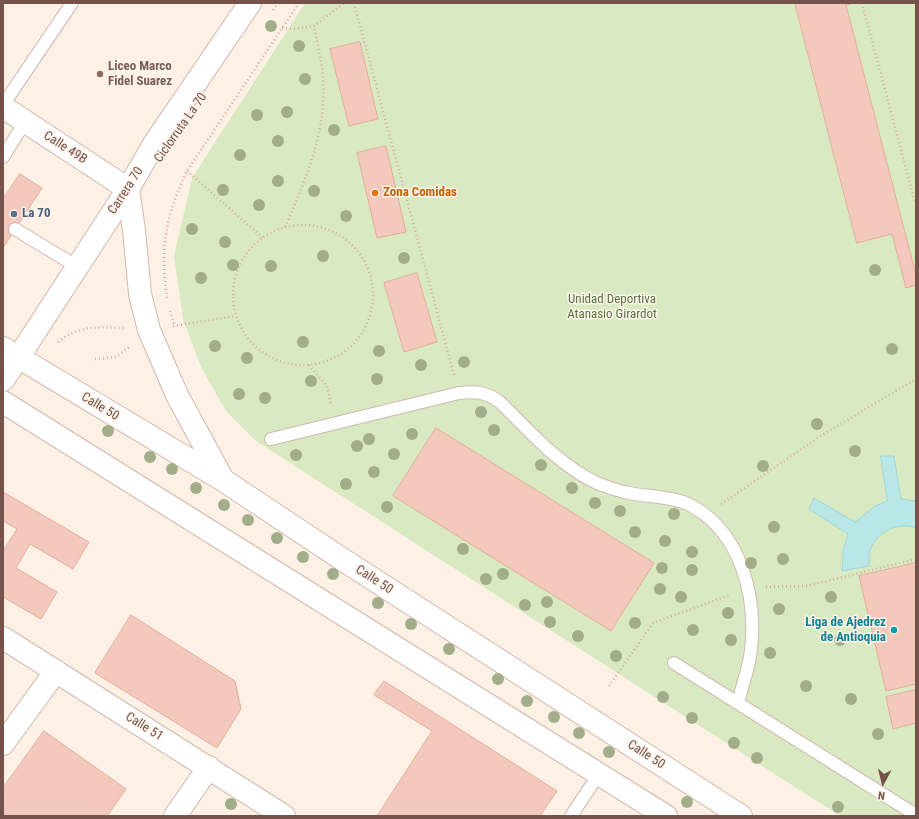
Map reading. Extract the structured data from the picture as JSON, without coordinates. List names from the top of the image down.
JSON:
{
  "streets": {
    "main road": [
      "Calle 49B",
      "Carrera 70",
      "Calle 50",
      "Calle 51"
    ]
  },
  "crossings": [
    ["Calle 49B", "Carrera 70"],
    ["Carrera 70", "Calle 50"]
  ],
  "parks": ["Unidad Deportiva Atanasio Girardot"],
  "places": [
    "Liceo Marco Fidel Suarez",
    "Zona Comidas",
    "La 70",
    "Liga de Ajedrez de Antioquia"
  ],
  "north": "bottom"
}
